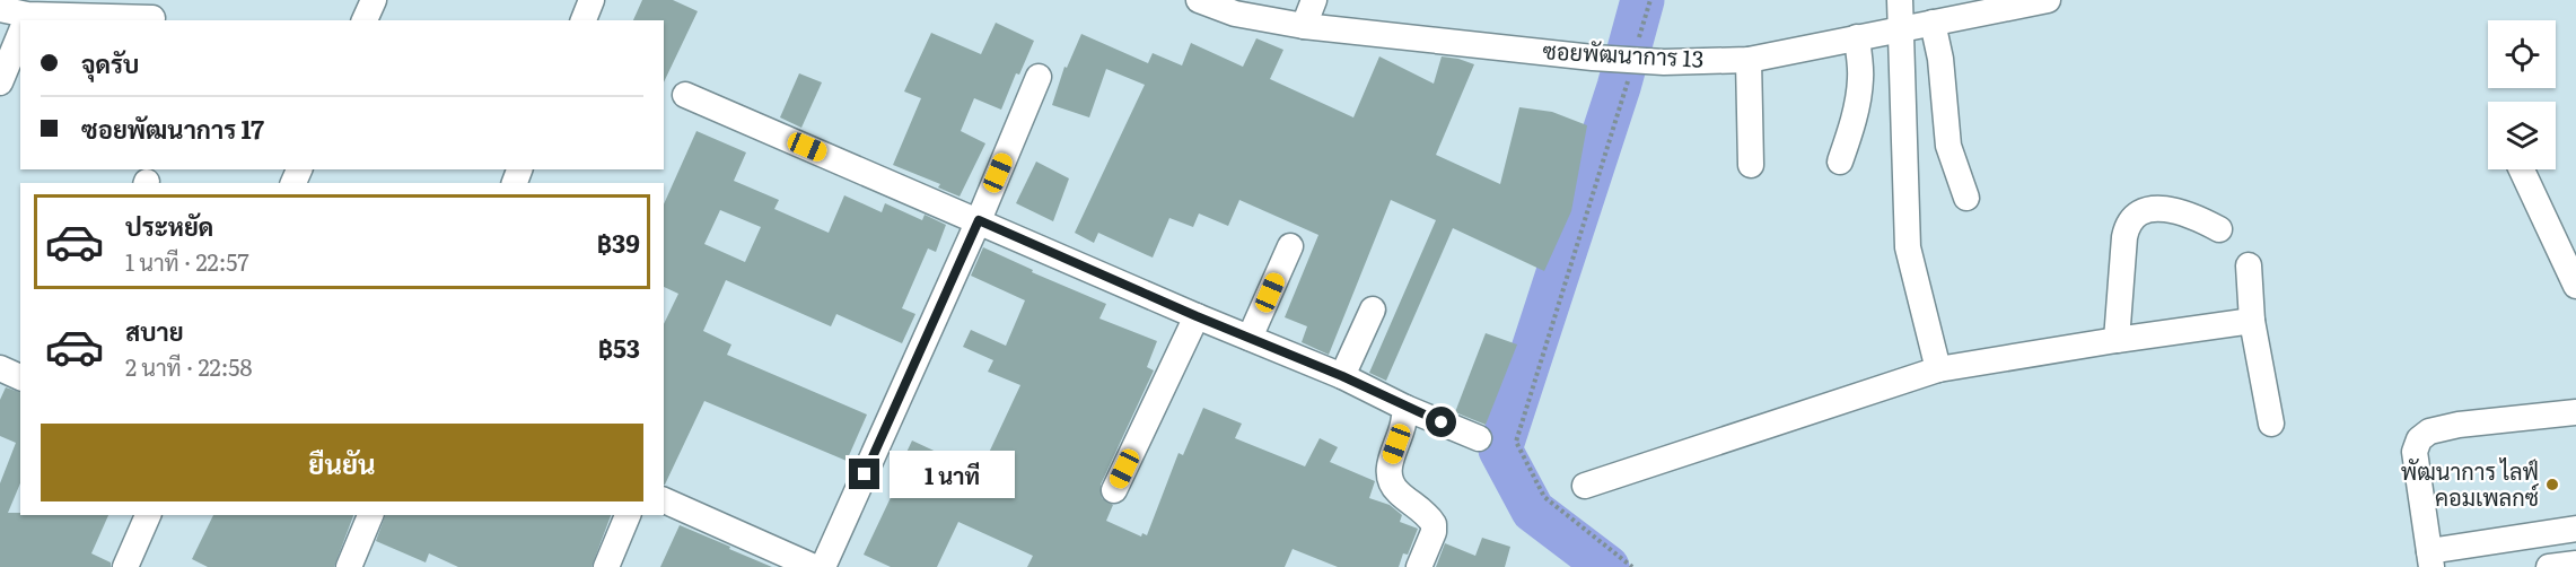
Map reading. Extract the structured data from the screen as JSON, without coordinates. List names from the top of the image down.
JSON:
{
  "streets": {
    "street": ["ซอยพัฒนาการ 13"]
  },
  "places": ["พัฒนาการ ไลฟ์ คอมเพลกซ์"],
  "page": {
    "banner": ["จุดรับ", "ซอยพัฒนาการ 17"],
    "list": [
      {
        "name": "ประหยัด",
        "note": "1 นาที · 22:57",
        "value": "฿39"
      },
      {
        "name": "สบาย",
        "note": "2 นาที · 22:58",
        "value": "฿53"
      }
    ],
    "buttons": "ยืนยัน",
    "bubble": "1 นาที"
  }
}
